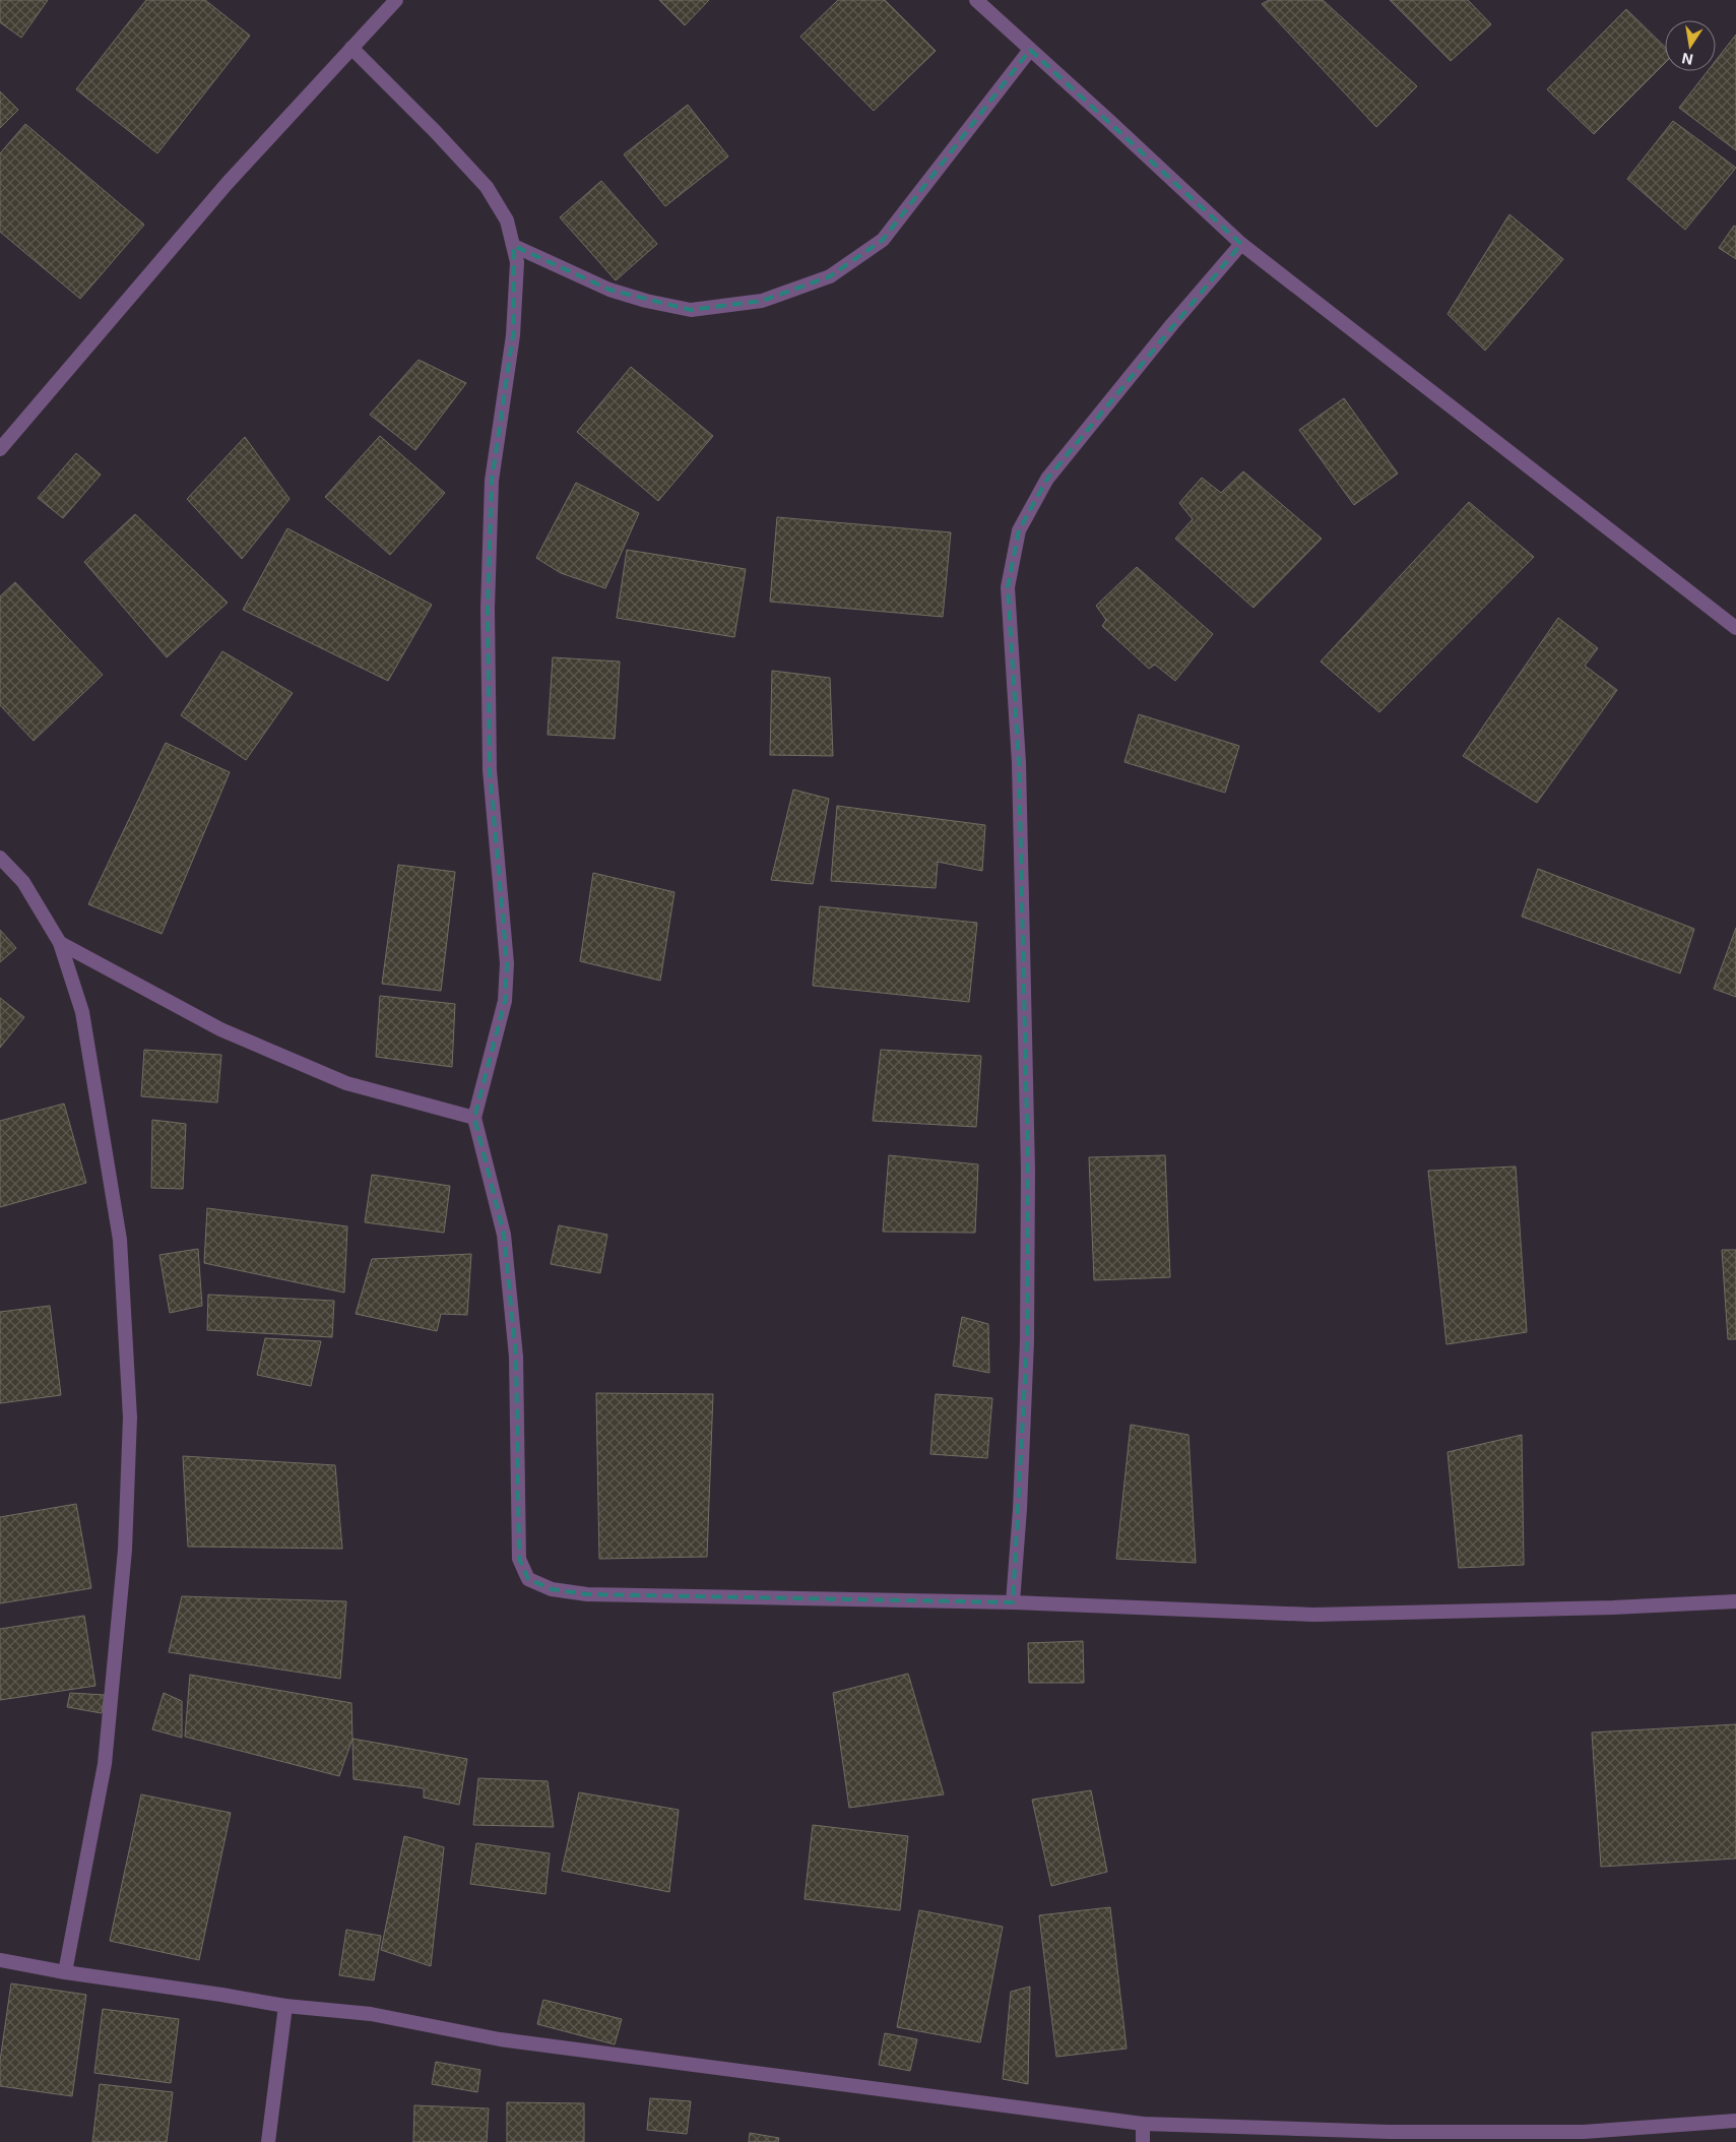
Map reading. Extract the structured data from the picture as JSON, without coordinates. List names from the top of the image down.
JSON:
{
  "north": "bottom"
}
